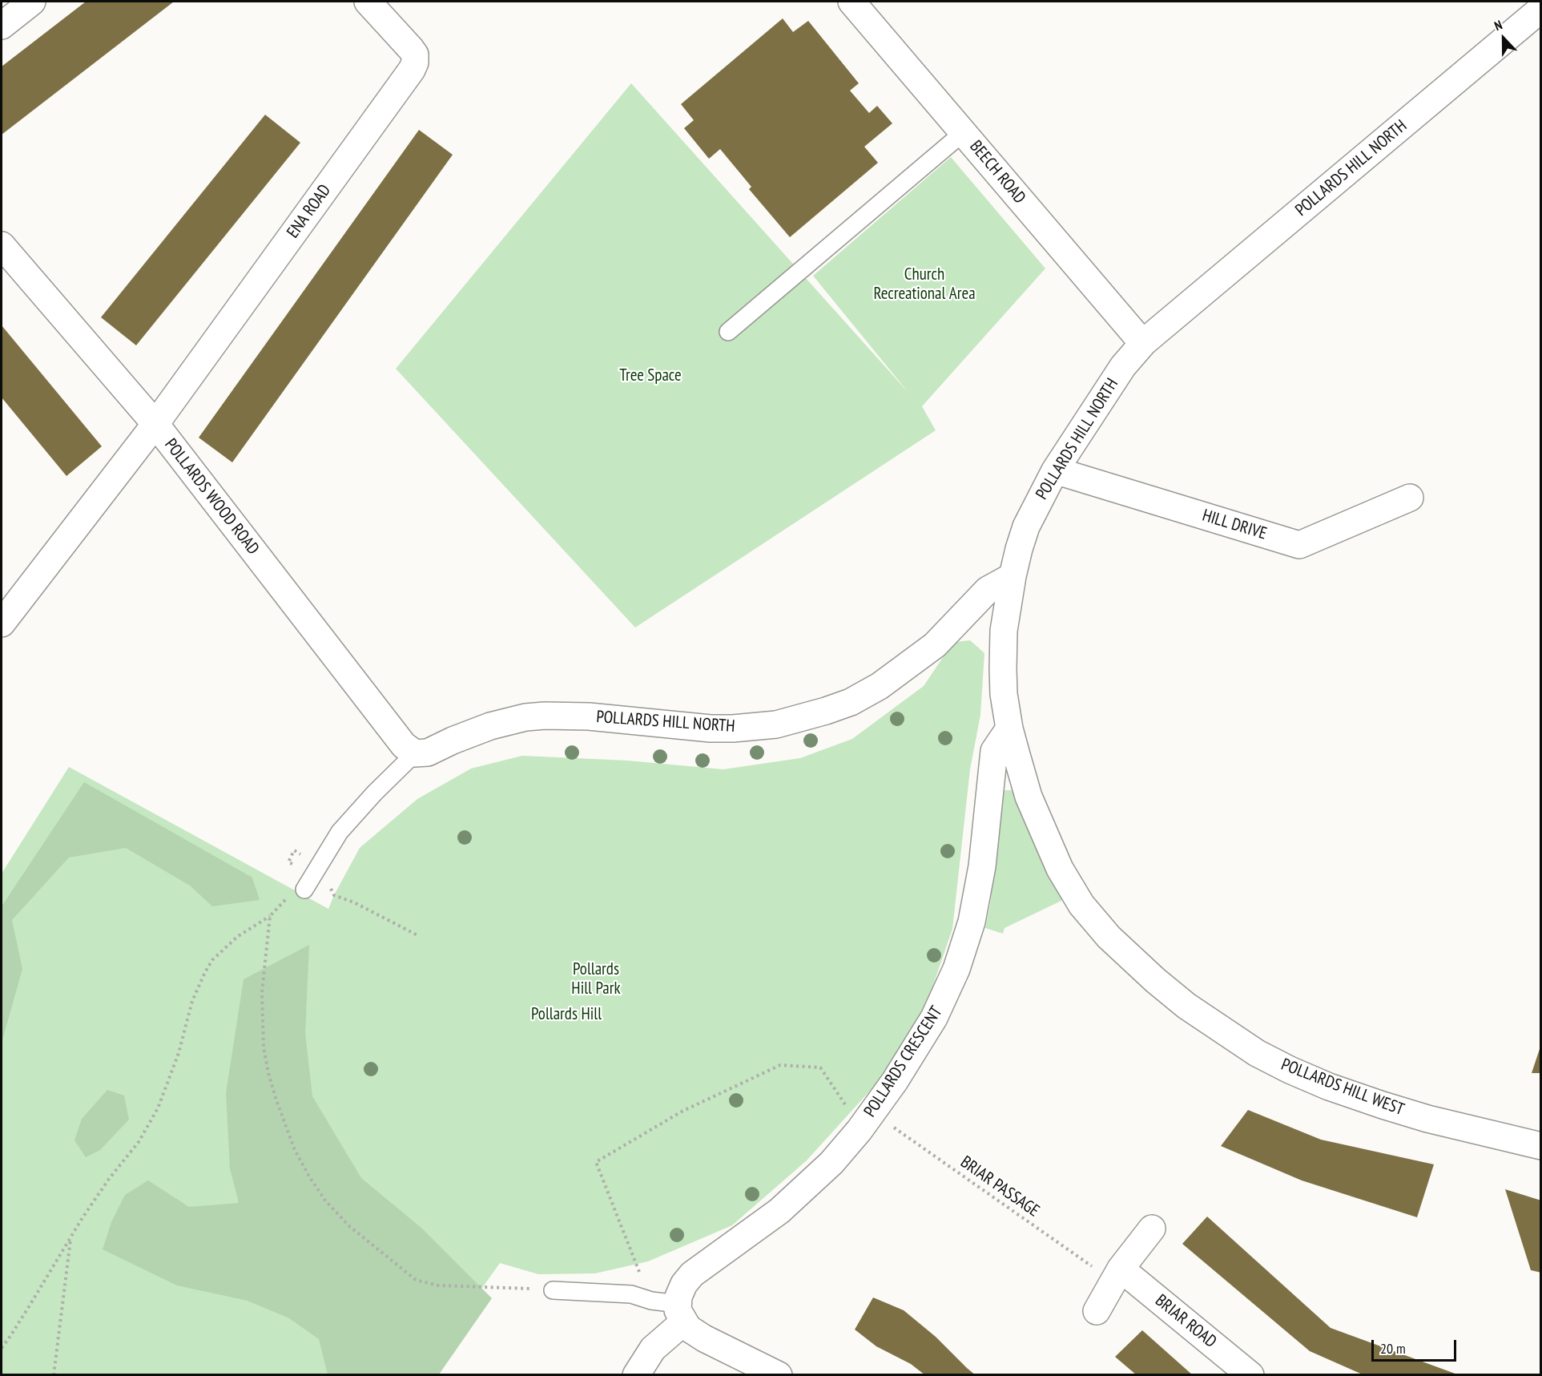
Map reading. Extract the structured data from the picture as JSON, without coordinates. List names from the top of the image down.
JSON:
{
  "streets": {
    "street": [
      "POLLARDS HILL NORTH",
      "BEECH ROAD",
      "ENA ROAD",
      "POLLARDS WOOD ROAD",
      "HILL DRIVE",
      "POLLARDS CRESCENT",
      "POLLARDS HILL WEST",
      "BRIAR ROAD"
    ],
    "path": ["BRIAR PASSAGE"]
  },
  "crossings": [
    ["POLLARDS HILL NORTH", "BEECH ROAD"],
    ["POLLARDS HILL NORTH", "POLLARDS WOOD ROAD"],
    ["POLLARDS HILL NORTH", "HILL DRIVE"],
    ["POLLARDS HILL NORTH", "POLLARDS HILL WEST"],
    ["ENA ROAD", "POLLARDS WOOD ROAD"],
    ["POLLARDS CRESCENT", "POLLARDS HILL WEST"],
    ["POLLARDS CRESCENT", "BRIAR PASSAGE"],
    ["BRIAR PASSAGE", "BRIAR ROAD"]
  ],
  "parks": [
    "Church Recreational Area",
    "Tree Space",
    "Pollards Hill Park",
    "Pollards Hill"
  ],
  "scale_bar": "20 m",
  "north": "top"
}
